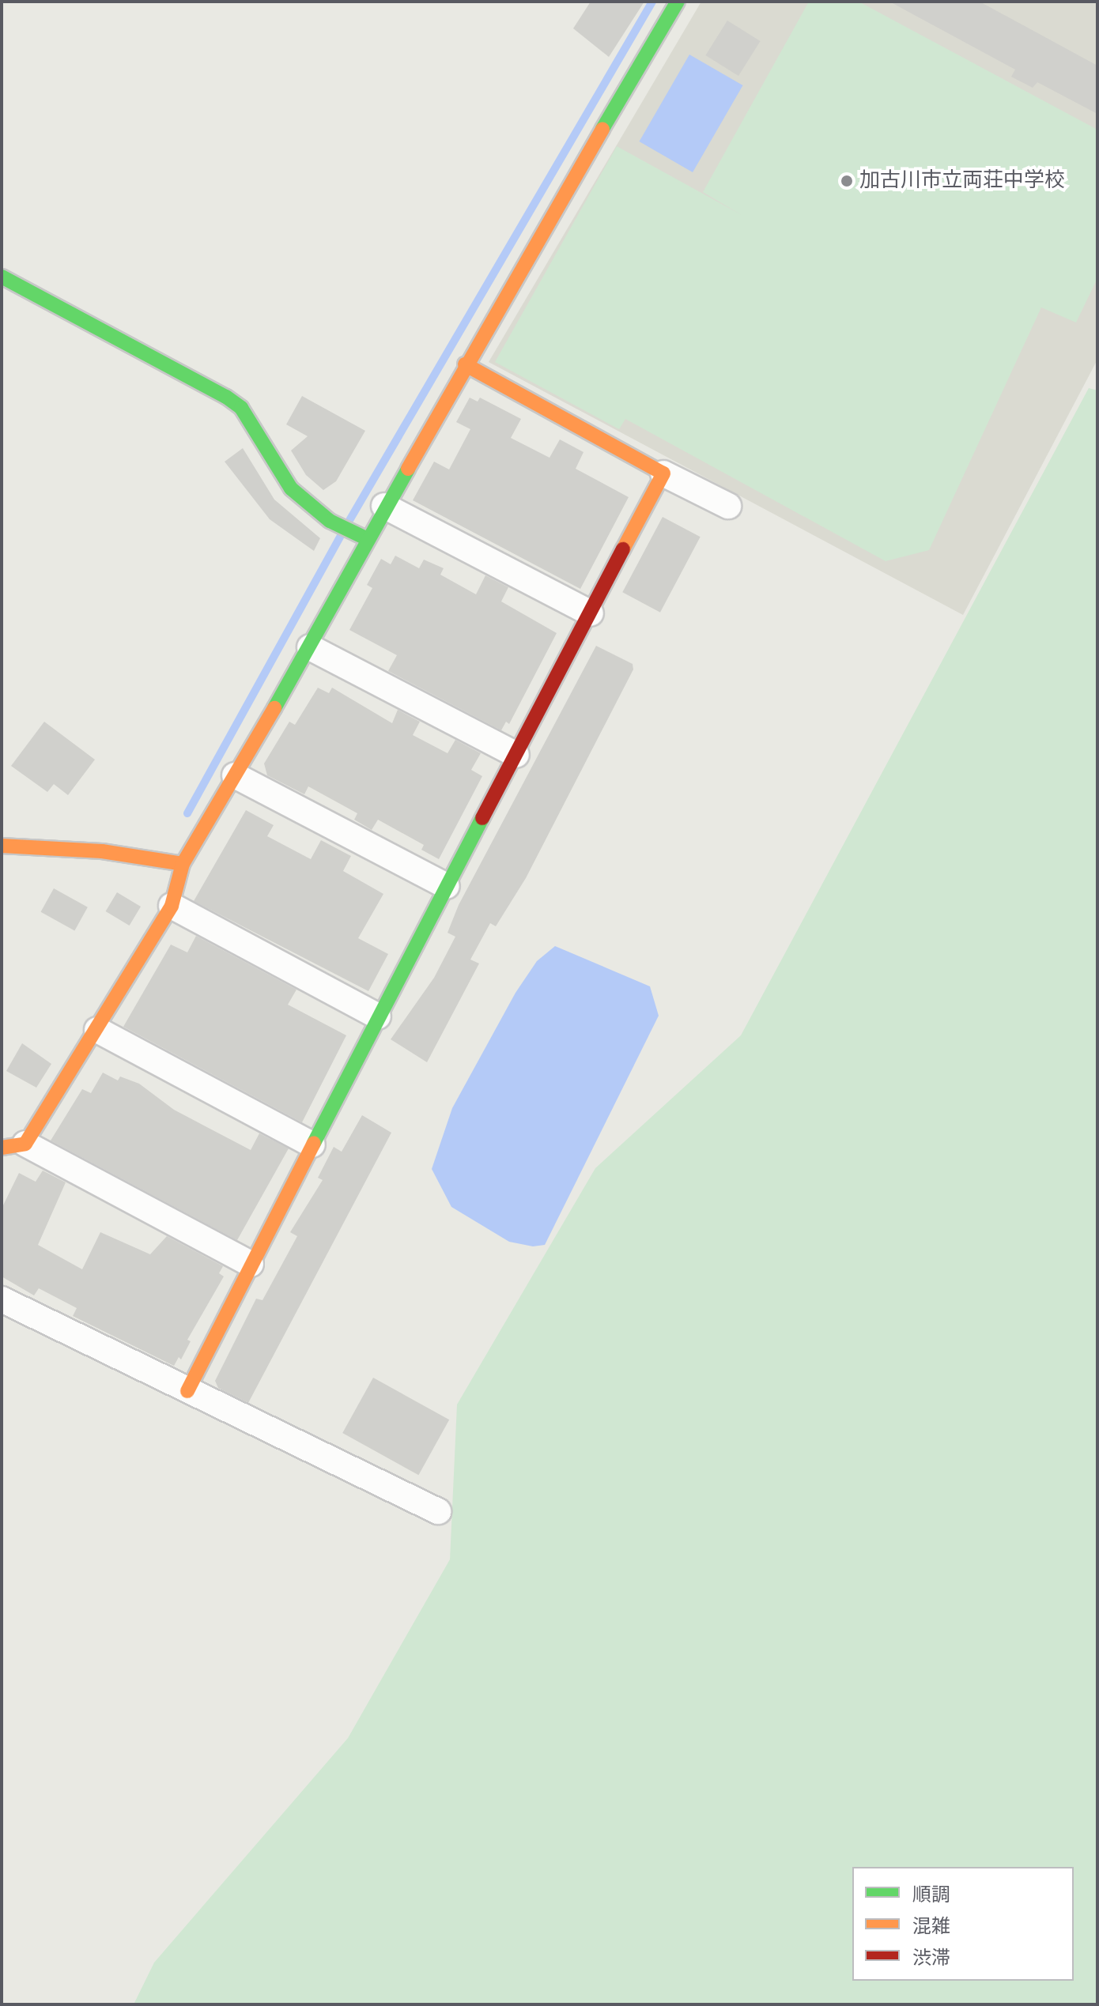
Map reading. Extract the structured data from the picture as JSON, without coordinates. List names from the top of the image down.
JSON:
{
  "places": ["加古川市立両荘中学校"],
  "legend": ["順調", "混雑", "渋滞"]
}
